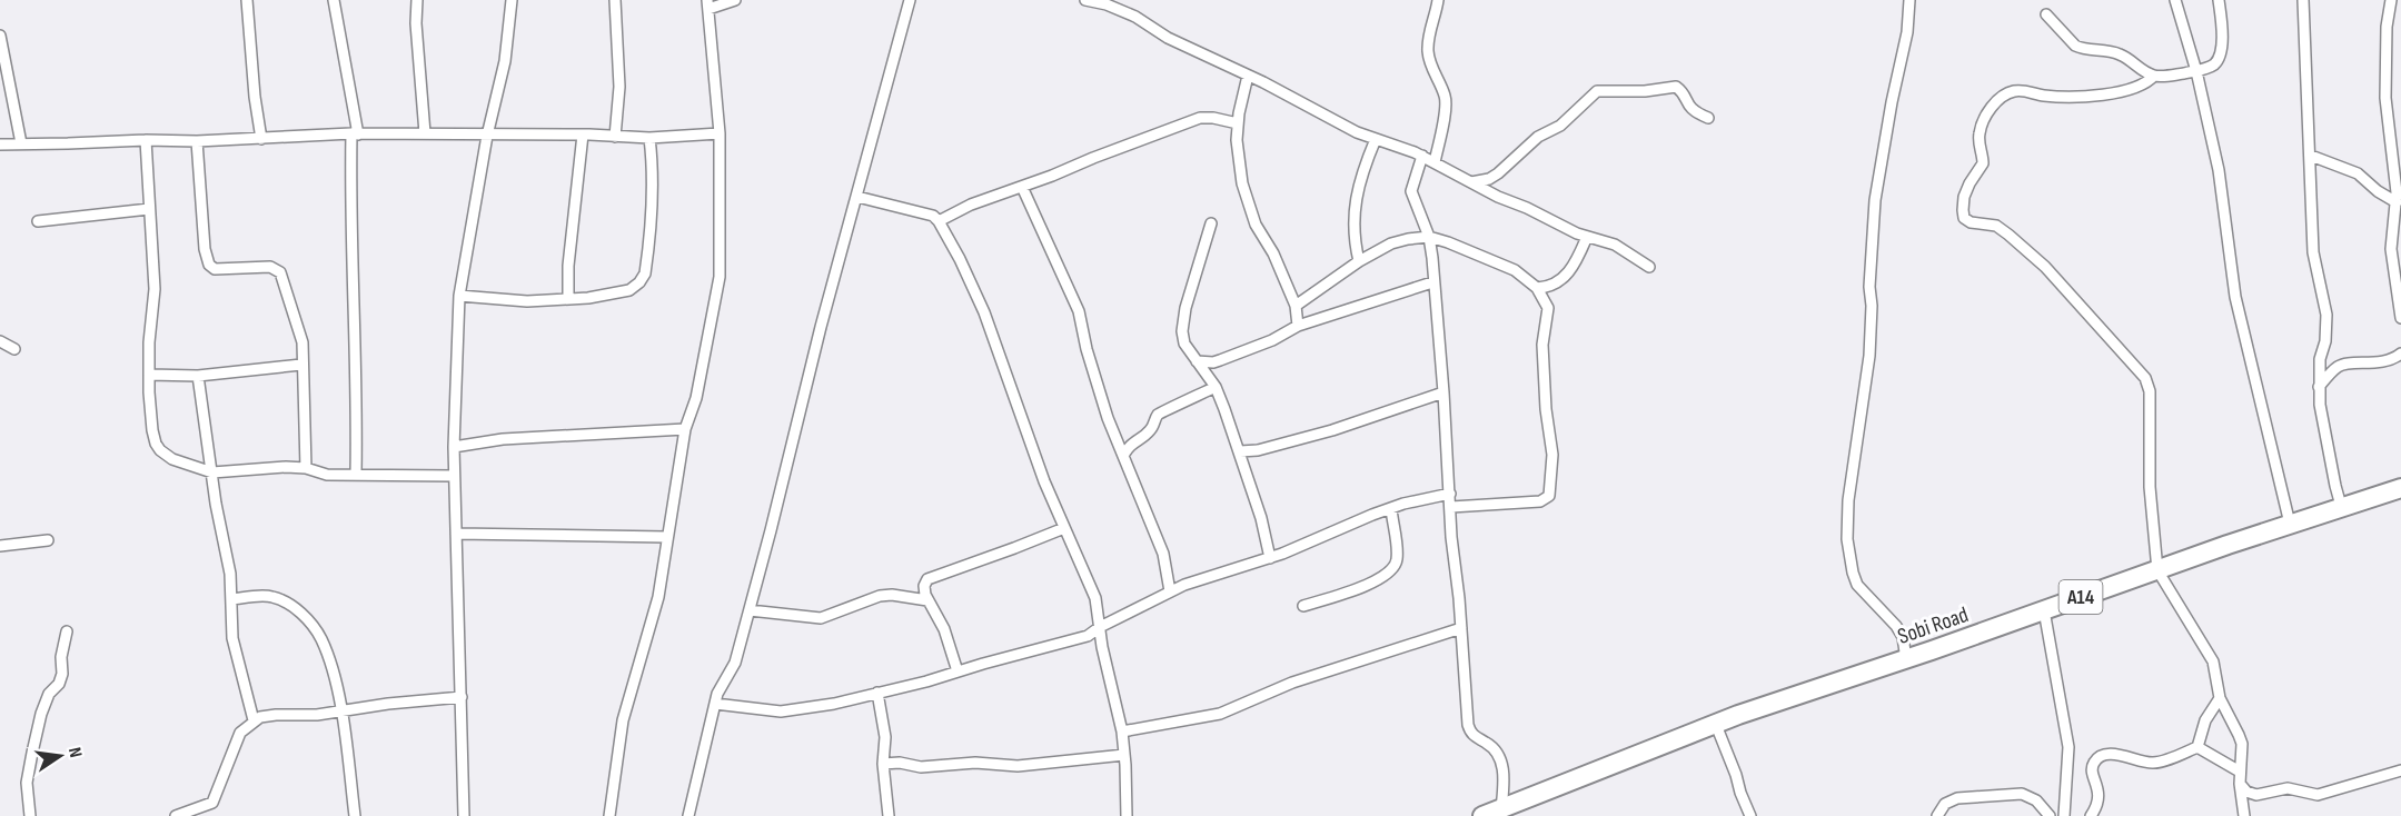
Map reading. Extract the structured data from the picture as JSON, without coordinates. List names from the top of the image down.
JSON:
{
  "streets": {
    "highway": ["A14", "Sobi Road"]
  },
  "north": "right"
}
